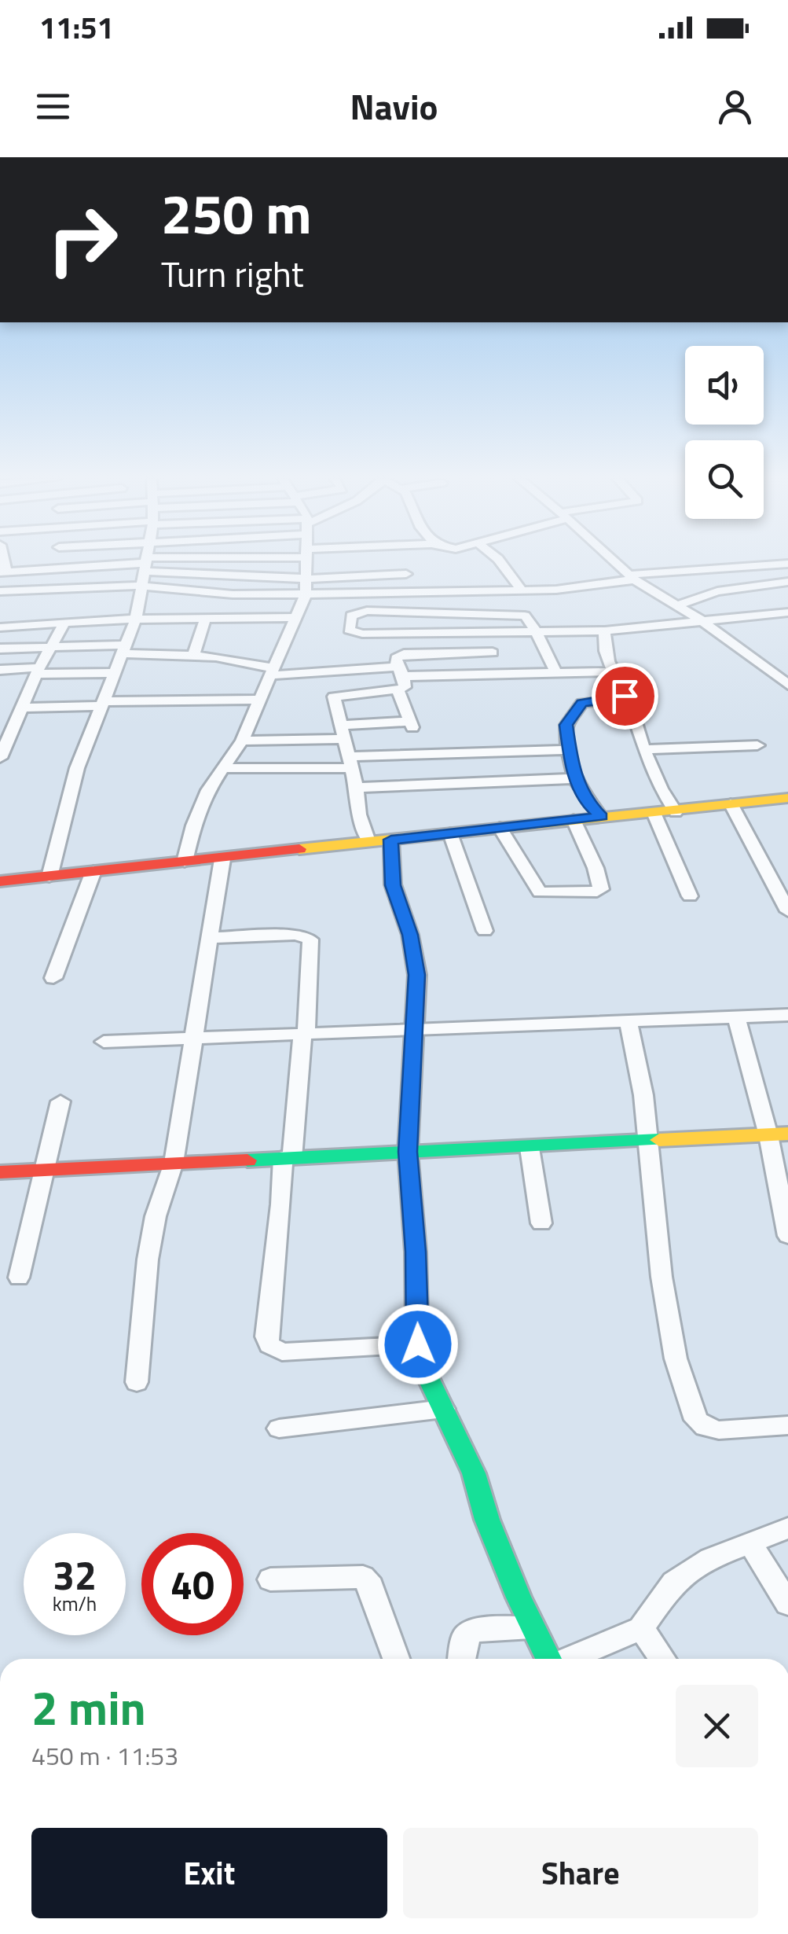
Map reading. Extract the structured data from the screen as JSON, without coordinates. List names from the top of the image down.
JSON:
{
  "page": {
    "status": "11:51",
    "header": "Navio",
    "turn": ["250 m", "Turn right"],
    "speed": "32 km/h",
    "limit": "40",
    "heading": ["2 min", "450 m · 11:53"],
    "buttons": ["Exit", "Share"]
  }
}
